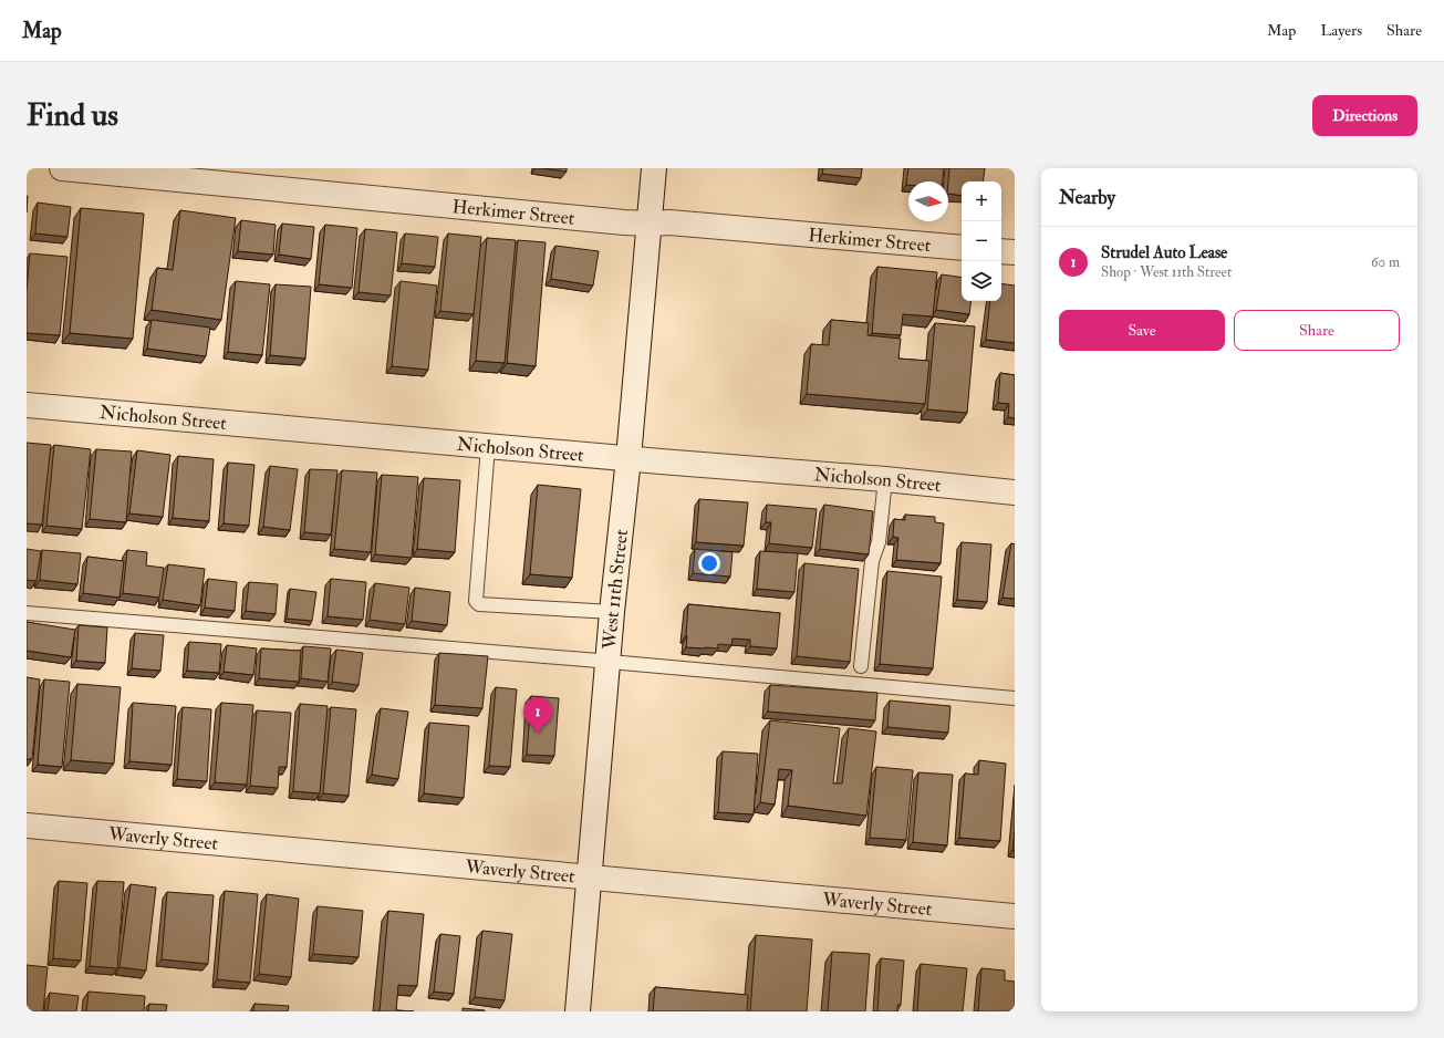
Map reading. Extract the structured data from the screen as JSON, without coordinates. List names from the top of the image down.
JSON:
{
  "streets": {
    "street": [
      "Herkimer Street",
      "Nicholson Street",
      "West 11th Street",
      "Waverly Street"
    ]
  },
  "crossings": [
    ["Herkimer Street", "West 11th Street"],
    ["Nicholson Street", "West 11th Street"],
    ["West 11th Street", "Waverly Street"]
  ],
  "north": "right",
  "page": {
    "header": "Map",
    "nav": ["Map", "Layers", "Share"],
    "buttons": [
      "Directions",
      ["Save", "Share"]
    ],
    "title": "Find us",
    "heading": "Nearby",
    "map_buttons": ["+", "−"],
    "list": [
      {
        "mark": "1",
        "name": "Strudel Auto Lease",
        "note": "Shop · West 11th Street",
        "value": "60 m"
      }
    ],
    "pins": "1"
  }
}
